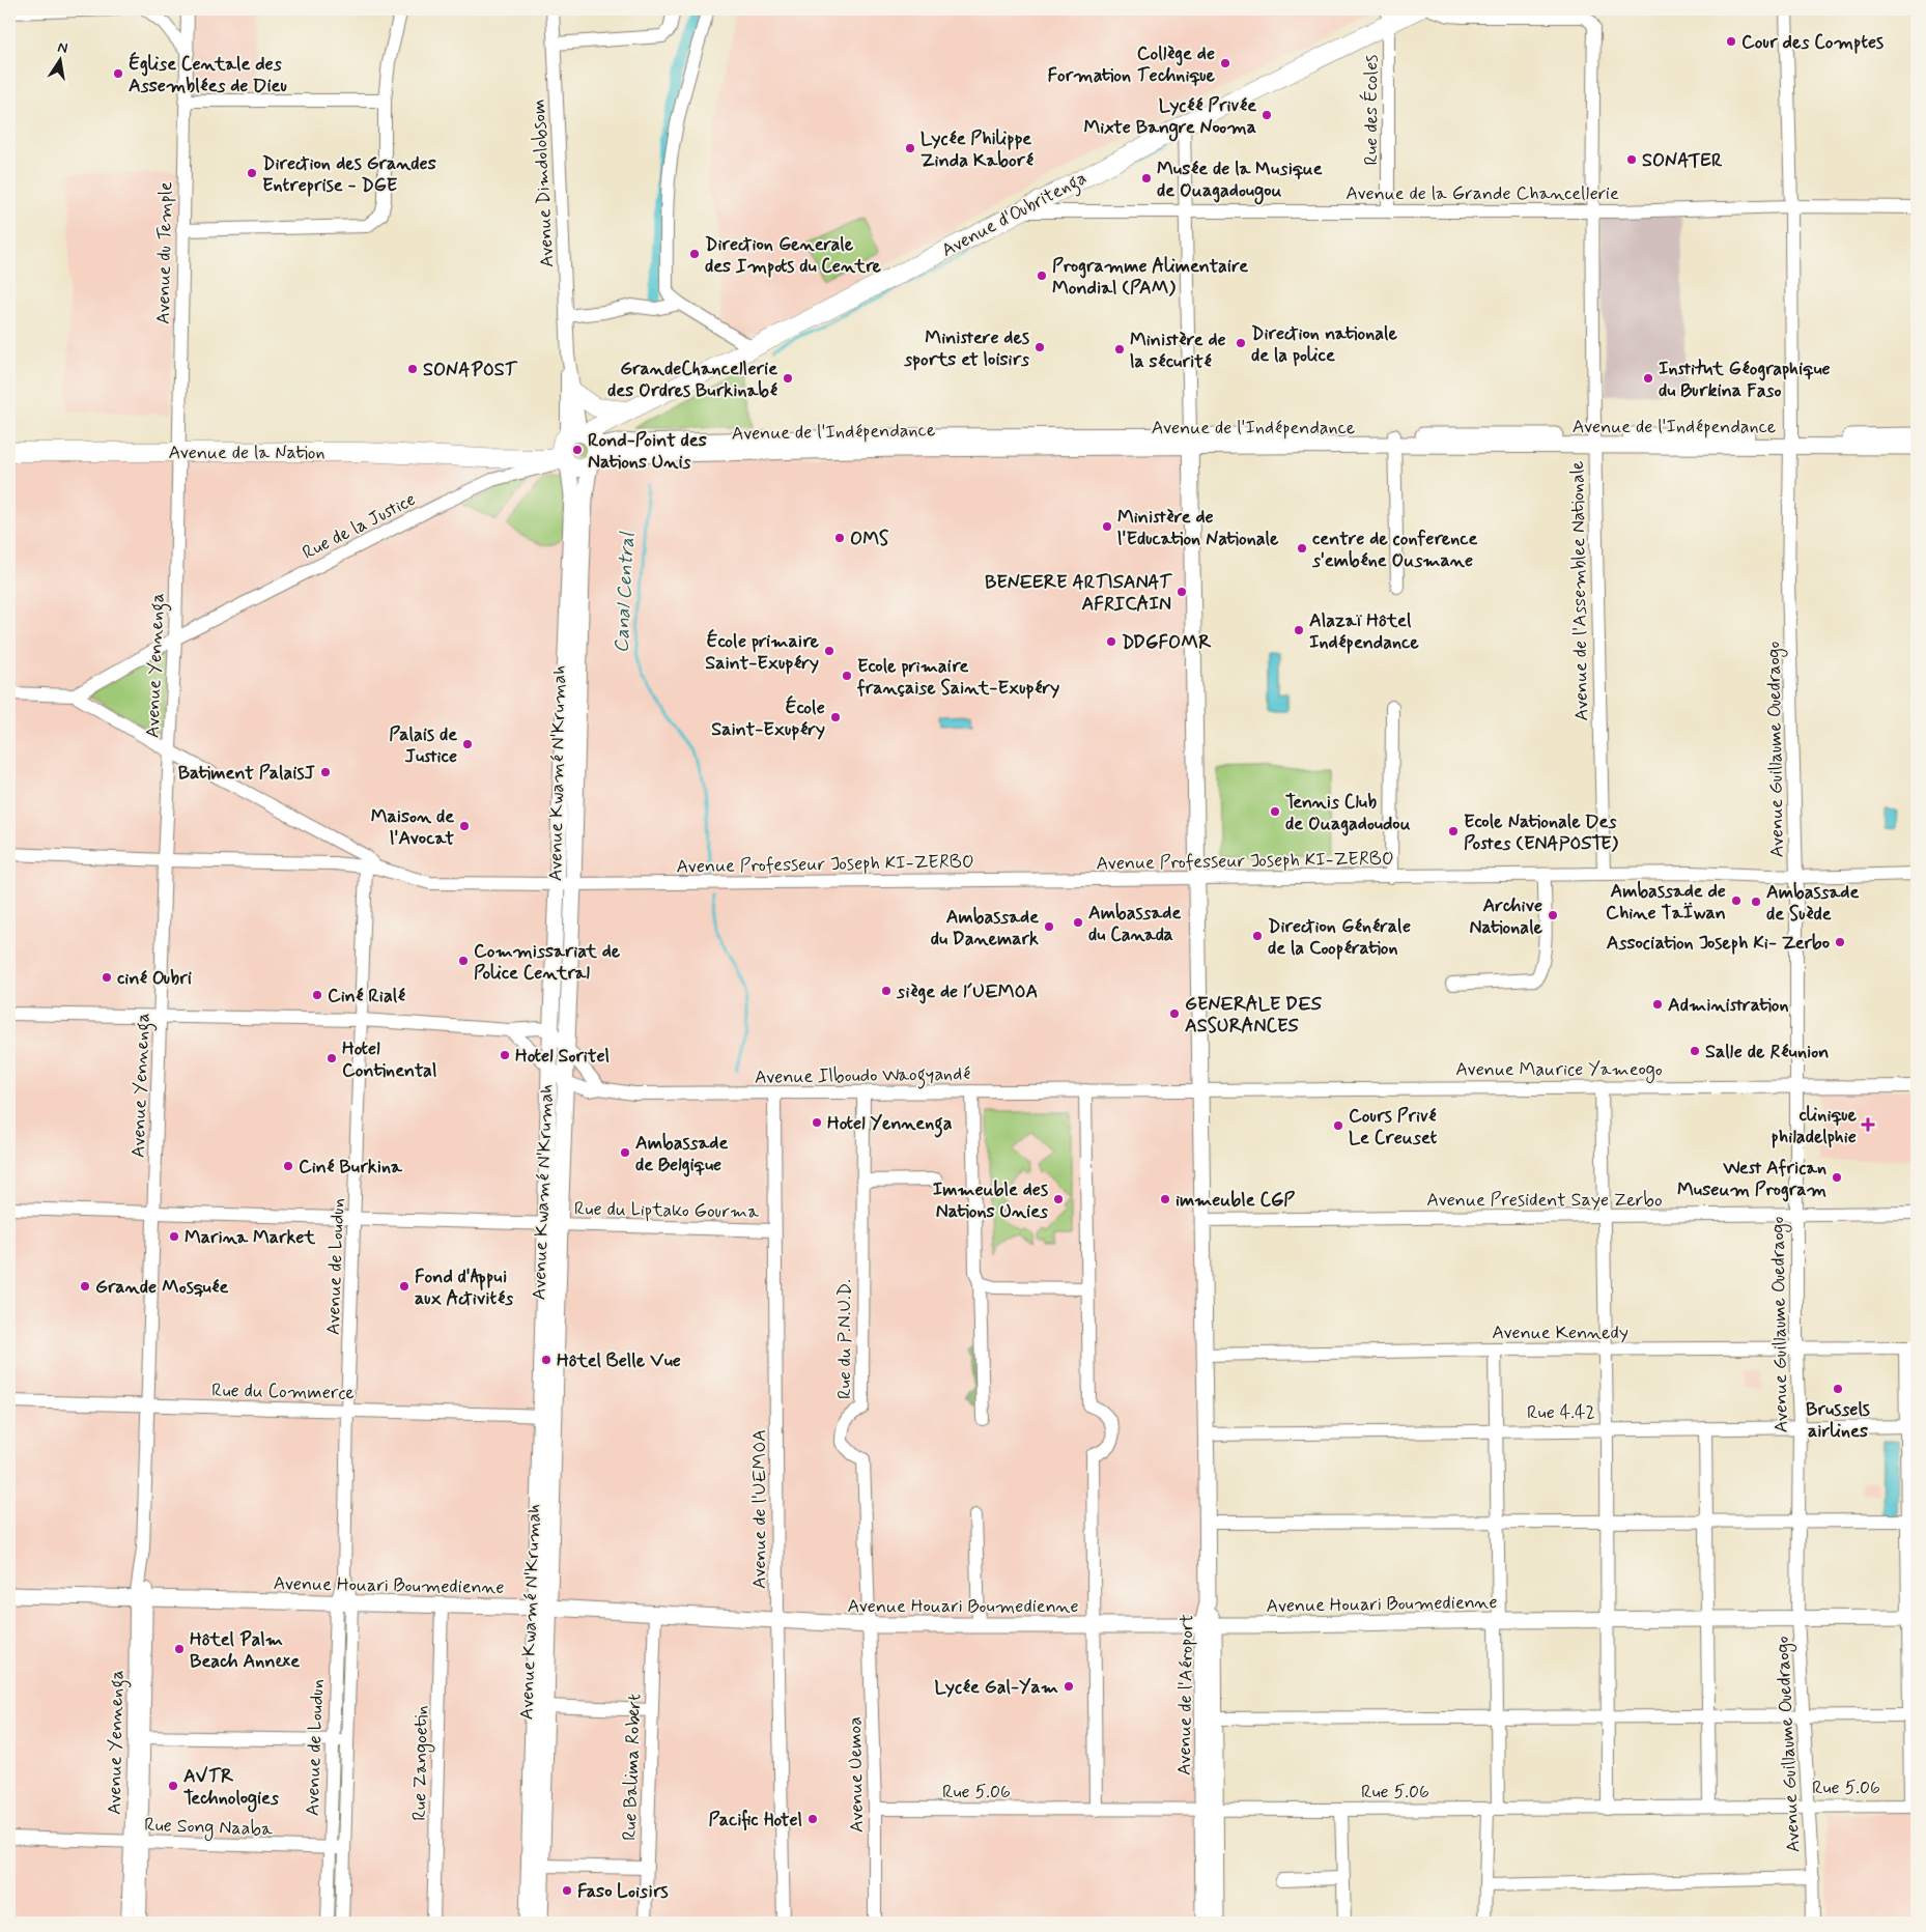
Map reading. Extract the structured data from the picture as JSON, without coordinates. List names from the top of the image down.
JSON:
{
  "streets": {
    "highway": ["Avenue d'Oubritenga", "Avenue de la Nation"],
    "main road": [
      "Avenue de l'Indépendance",
      "Avenue Kwamé N'Krumah",
      "Avenue Houari Boumedienne",
      "Avenue de l'Aéroport"
    ],
    "street": [
      "Rue des Écoles",
      "Avenue Dimdolobsom",
      "Avenue de la Grande Chancellerie",
      "Avenue du Temple",
      "Rue de la Justice",
      "Avenue de l'Assemblee Nationale",
      "Avenue Yennenga",
      "Avenue Guillaume Ouedraogo",
      "Avenue Professeur Joseph KI-ZERBO",
      "Avenue Maurice Yameogo",
      "Avenue Ilboudo Waogyandé",
      "Avenue President Saye Zerbo",
      "Rue du Liptako Gourma",
      "Avenue de Loudun",
      "Avenue Kennedy",
      "Rue du P.N.U.D.",
      "Rue du Commerce",
      "Rue 4.42",
      "Avenue de l'UEMOA",
      "Rue Zangoetin",
      "Rue Balima Robert",
      "Avenue Uemoa",
      "Rue 5.06",
      "Rue Song Naaba"
    ]
  },
  "crossings": [
    ["Rue des Écoles", "Avenue de la Grande Chancellerie"],
    ["Rue des Écoles", "Avenue d'Oubritenga"],
    ["Avenue Dimdolobsom", "Avenue d'Oubritenga"],
    ["Avenue Dimdolobsom", "Avenue de l'Indépendance"],
    ["Avenue Dimdolobsom", "Avenue de la Nation"],
    ["Avenue Dimdolobsom", "Rue de la Justice"],
    ["Avenue Dimdolobsom", "Avenue Kwamé N'Krumah"],
    ["Avenue de la Grande Chancellerie", "Avenue d'Oubritenga"],
    ["Avenue de la Grande Chancellerie", "Avenue de l'Assemblee Nationale"],
    ["Avenue de la Grande Chancellerie", "Avenue Guillaume Ouedraogo"],
    ["Avenue d'Oubritenga", "Avenue de l'Indépendance"],
    ["Avenue d'Oubritenga", "Avenue de la Nation"],
    ["Avenue d'Oubritenga", "Rue de la Justice"],
    ["Avenue d'Oubritenga", "Avenue Kwamé N'Krumah"],
    ["Avenue du Temple", "Avenue de la Nation"],
    ["Avenue du Temple", "Avenue Yennenga"],
    ["Avenue de l'Indépendance", "Avenue de la Nation"],
    ["Avenue de l'Indépendance", "Rue de la Justice"],
    ["Avenue de l'Indépendance", "Avenue de l'Assemblee Nationale"],
    ["Avenue de l'Indépendance", "Avenue Guillaume Ouedraogo"],
    ["Avenue de l'Indépendance", "Avenue Kwamé N'Krumah"],
    ["Avenue de l'Indépendance", "Avenue de l'Aéroport"],
    ["Avenue de la Nation", "Rue de la Justice"],
    ["Avenue de la Nation", "Avenue Yennenga"],
    ["Avenue de la Nation", "Avenue Kwamé N'Krumah"],
    ["Rue de la Justice", "Avenue Yennenga"],
    ["Rue de la Justice", "Avenue Kwamé N'Krumah"],
    ["Avenue de l'Assemblee Nationale", "Avenue Professeur Joseph KI-ZERBO"],
    ["Avenue Yennenga", "Rue du Liptako Gourma"],
    ["Avenue Yennenga", "Rue du Commerce"],
    ["Avenue Yennenga", "Avenue Houari Boumedienne"],
    ["Avenue Yennenga", "Rue Song Naaba"],
    ["Avenue Guillaume Ouedraogo", "Avenue Professeur Joseph KI-ZERBO"],
    ["Avenue Guillaume Ouedraogo", "Avenue Maurice Yameogo"],
    ["Avenue Guillaume Ouedraogo", "Avenue President Saye Zerbo"],
    ["Avenue Guillaume Ouedraogo", "Avenue Kennedy"],
    ["Avenue Guillaume Ouedraogo", "Rue 4.42"],
    ["Avenue Guillaume Ouedraogo", "Avenue Houari Boumedienne"],
    ["Avenue Guillaume Ouedraogo", "Rue 5.06"],
    ["Avenue Kwamé N'Krumah", "Avenue Professeur Joseph KI-ZERBO"],
    ["Avenue Kwamé N'Krumah", "Avenue Ilboudo Waogyandé"],
    ["Avenue Kwamé N'Krumah", "Rue du Liptako Gourma"],
    ["Avenue Kwamé N'Krumah", "Rue du Commerce"],
    ["Avenue Kwamé N'Krumah", "Avenue Houari Boumedienne"],
    ["Avenue Professeur Joseph KI-ZERBO", "Avenue de Loudun"],
    ["Avenue Professeur Joseph KI-ZERBO", "Avenue de l'Aéroport"],
    ["Avenue Maurice Yameogo", "Avenue Ilboudo Waogyandé"],
    ["Avenue Maurice Yameogo", "Avenue de l'Aéroport"],
    ["Avenue Ilboudo Waogyandé", "Rue du P.N.U.D."],
    ["Avenue Ilboudo Waogyandé", "Avenue de l'UEMOA"],
    ["Avenue Ilboudo Waogyandé", "Avenue de l'Aéroport"],
    ["Avenue President Saye Zerbo", "Avenue de l'Aéroport"],
    ["Rue du Liptako Gourma", "Avenue de Loudun"],
    ["Rue du Liptako Gourma", "Avenue de l'UEMOA"],
    ["Avenue de Loudun", "Rue du Commerce"],
    ["Avenue de Loudun", "Avenue Houari Boumedienne"],
    ["Avenue de Loudun", "Rue Song Naaba"],
    ["Avenue Kennedy", "Avenue de l'Aéroport"],
    ["Rue du P.N.U.D.", "Avenue Houari Boumedienne"],
    ["Rue du P.N.U.D.", "Avenue Uemoa"],
    ["Rue 4.42", "Avenue de l'Aéroport"],
    ["Avenue de l'UEMOA", "Avenue Houari Boumedienne"],
    ["Avenue Houari Boumedienne", "Avenue de l'Aéroport"],
    ["Avenue Houari Boumedienne", "Rue Zangoetin"],
    ["Avenue Houari Boumedienne", "Rue Balima Robert"],
    ["Avenue Houari Boumedienne", "Avenue Uemoa"],
    ["Avenue de l'Aéroport", "Rue 5.06"],
    ["Avenue Uemoa", "Rue 5.06"]
  ],
  "water": ["Canal Central"],
  "places": {
    "other": [
      "Cour des Comptes",
      "Collège de Formation Technique",
      "Église Centale des Assemblées de Dieu",
      "Lycéé Privée Mixte Bangre Nooma",
      "Lycée Philippe Zinda Kaboré",
      "SONATER",
      "Direction des Grandes Entreprise - DGE",
      "Musée de la Musique de Ouagadougou",
      "Direction Generale des Impots du Centre",
      "Programme Alimentaire Mondial (PAM)",
      "Direction nationale de la police",
      "Ministere des sports et loisirs",
      "Ministère de la sécurité",
      "SONAPOST",
      "GrandeChancellerie des Ordres Burkinabé",
      "Institut Géographique du Burkina Faso",
      "Rond-Point des Nations Unis",
      "Ministère de l'Education Nationale",
      "OMS",
      "centre de conference s'embéne Ousmane",
      "BENEERE ARTISANAT AFRICAIN",
      "Alazaï Hôtel Indépendance",
      "DDGFOMR",
      "École primaire Saint-Exupéry",
      "Ecole primaire française Saint-Exupéry",
      "École Saint-Exupéry",
      "Palais de Justice",
      "Batiment PalaisJ",
      "Tennis Club de Ouagadoudou",
      "Maison de l'Avocat",
      "Ecole Nationale Des Postes (ENAPOSTE)",
      "Ambassade de Chine TaÏwan",
      "Ambassade de Suède",
      "Archive Nationale",
      "Ambassade du Canada",
      "Ambassade du Danemark",
      "Direction Générale de la Coopération",
      "Association Joseph Ki- Zerbo",
      "Commissariat de Police Central",
      "ciné Oubri",
      "siège de l´UEMOA",
      "Ciné Rialé",
      "Administration",
      "GENERALE DES ASSURANCES",
      "Salle de Réunion",
      "Hotel Soritel",
      "Hotel Continental",
      "Hotel Yennenga",
      "Cours Privé Le Creuset",
      "Ambassade de Belgique",
      "Ciné Burkina",
      "West African Museum Program",
      "Immeuble des Nations Unies",
      "immeuble CGP",
      "Marina Market",
      "Grande Mosquée",
      "Fond d'Appui aux Activités",
      "Hôtel Belle Vue",
      "Brussels airlines",
      "Hôtel Palm Beach Annexe",
      "Lycée Gal-Yam",
      "AVTR Technologies",
      "Pacific Hotel",
      "Faso Loisirs"
    ],
    "health": ["clinique philadelphie"]
  },
  "north": "top"
}
